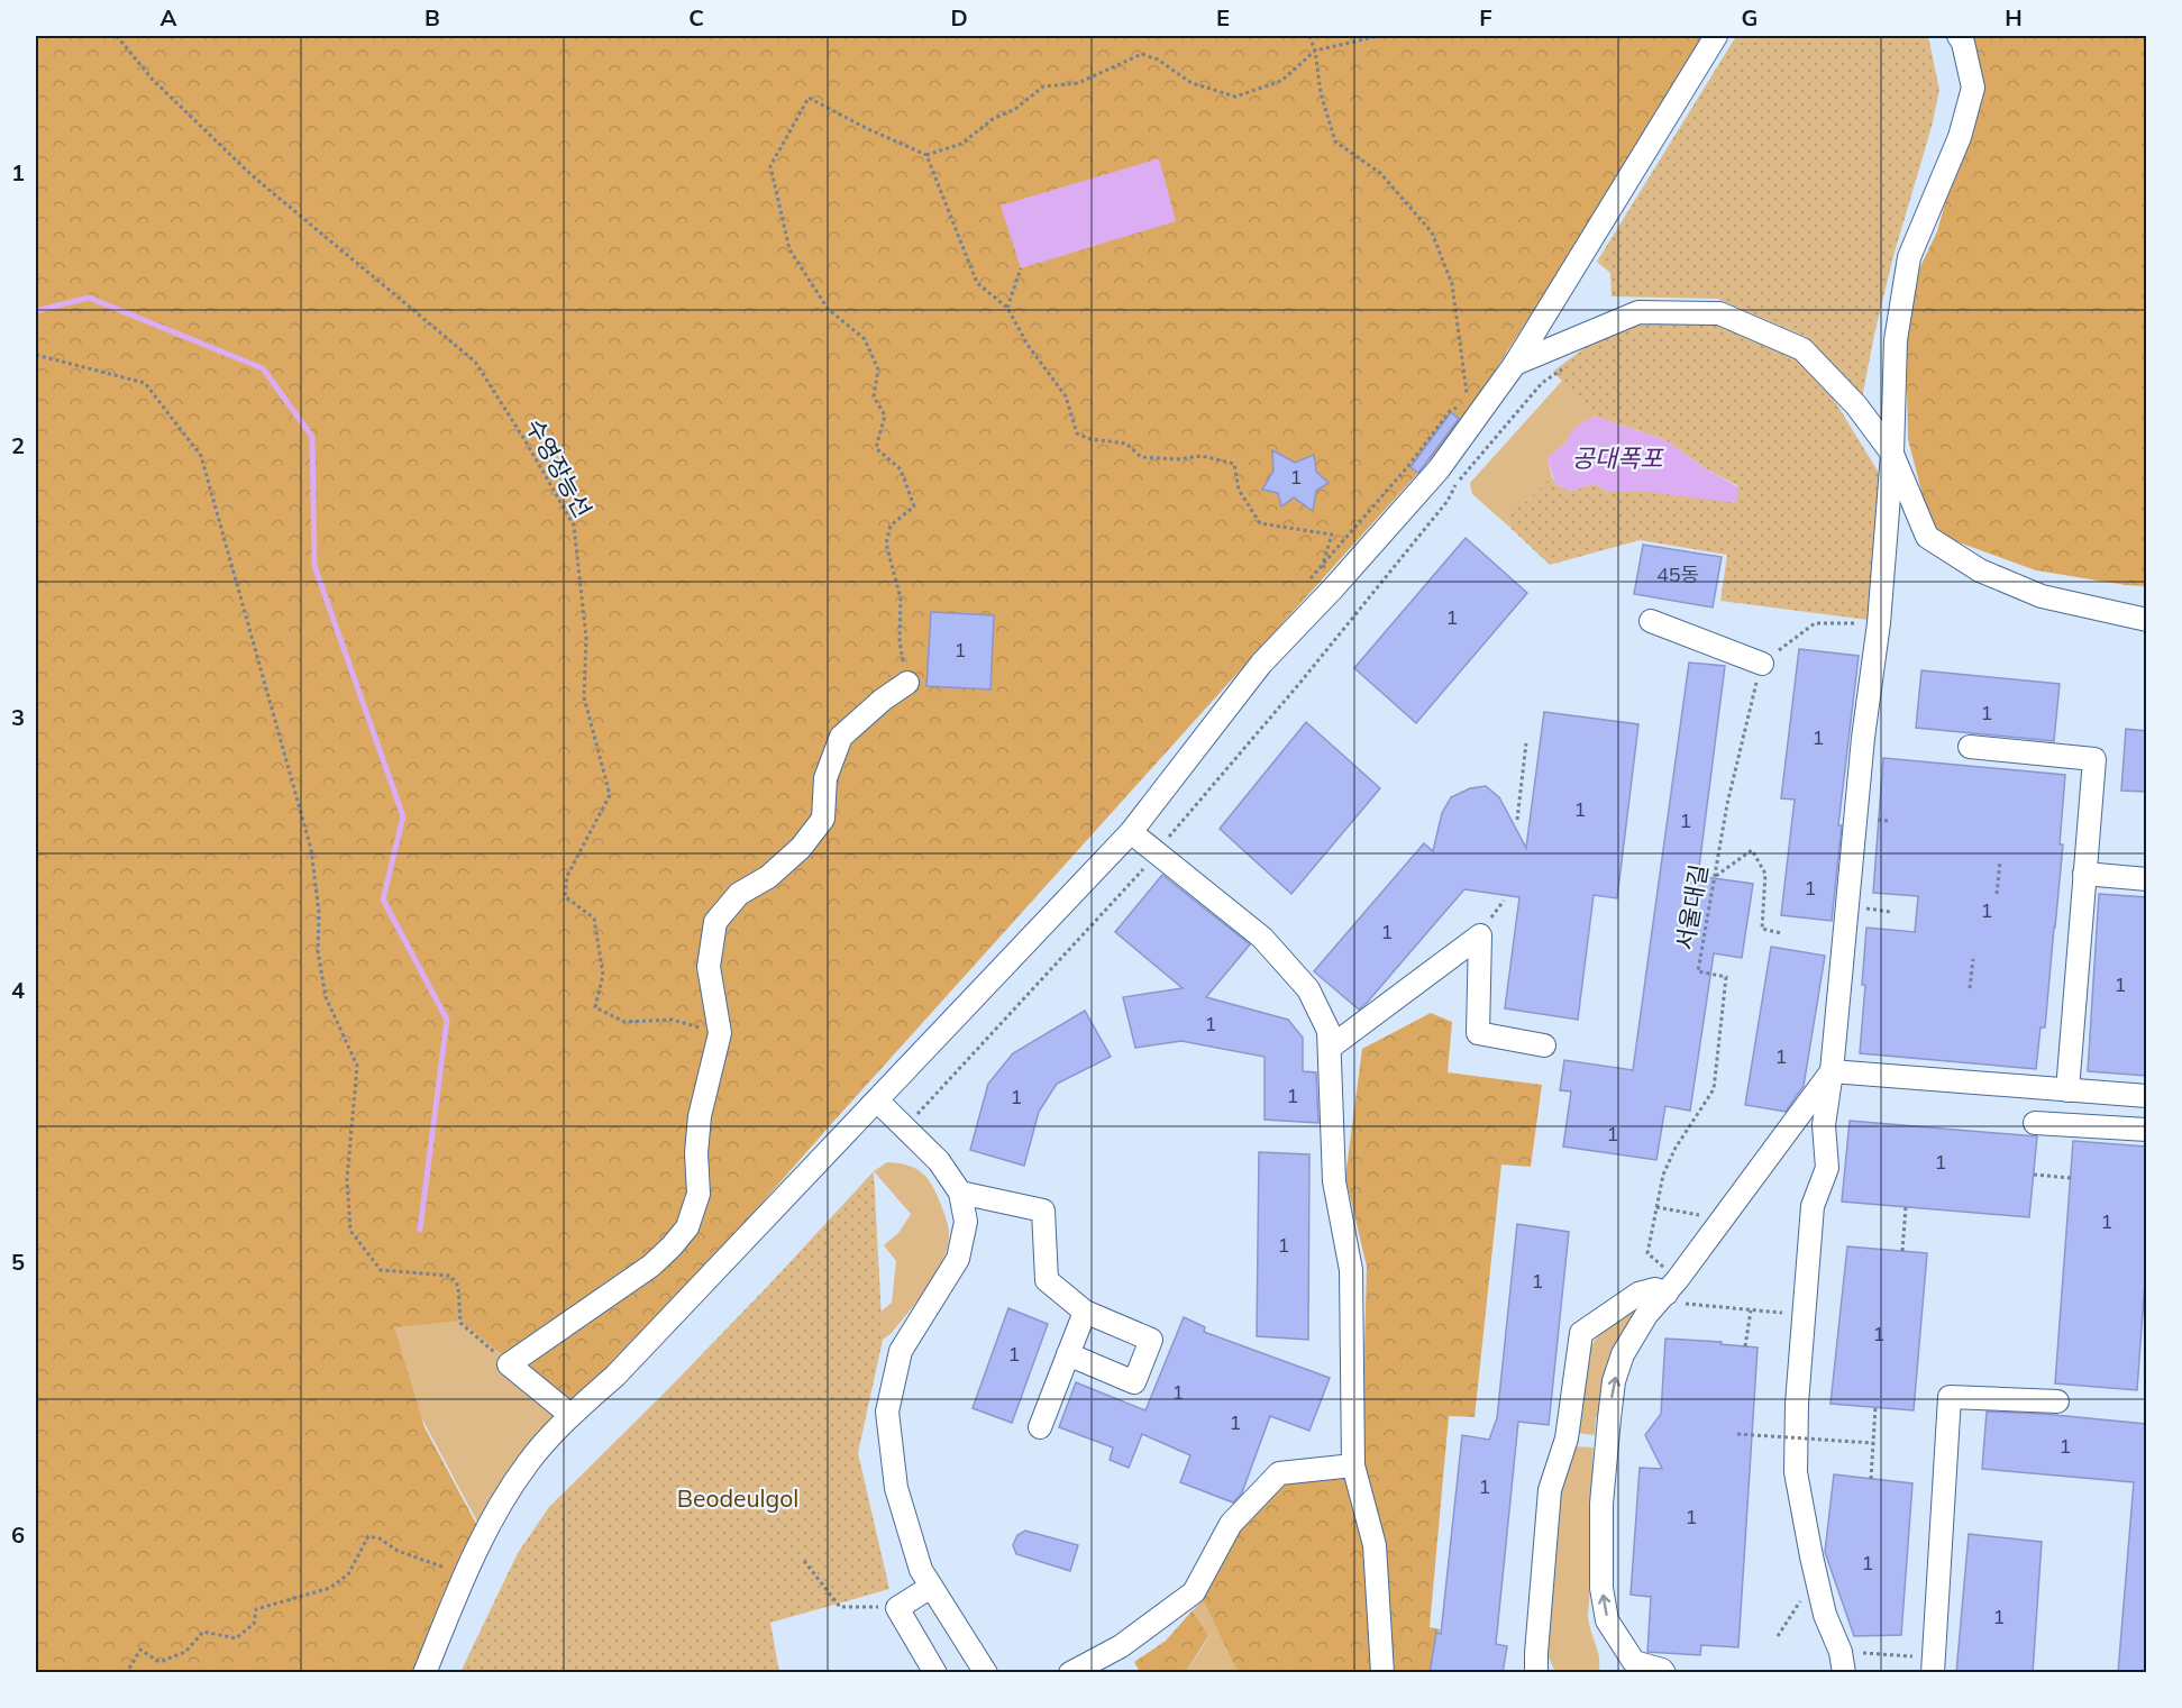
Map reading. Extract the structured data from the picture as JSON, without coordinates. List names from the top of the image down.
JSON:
{
  "streets": {
    "path": ["수영장능선", "서울대길"]
  },
  "water": ["공대폭포"],
  "parks": ["Beodeulgol"],
  "house_numbers": [
    "1",
    "45동",
    "1",
    "1",
    "1",
    "1",
    "1",
    "1",
    "1",
    "1",
    "1",
    "1",
    "1",
    "1",
    "1",
    "1",
    "1",
    "1",
    "1",
    "1",
    "1",
    "1",
    "1",
    "1",
    "1",
    "1",
    "1",
    "1",
    "1",
    "1"
  ],
  "grid": {
    "columns": [
      "A",
      "B",
      "C",
      "D",
      "E",
      "F",
      "G",
      "H"
    ],
    "rows": [
      "1",
      "2",
      "3",
      "4",
      "5",
      "6"
    ]
  }
}
